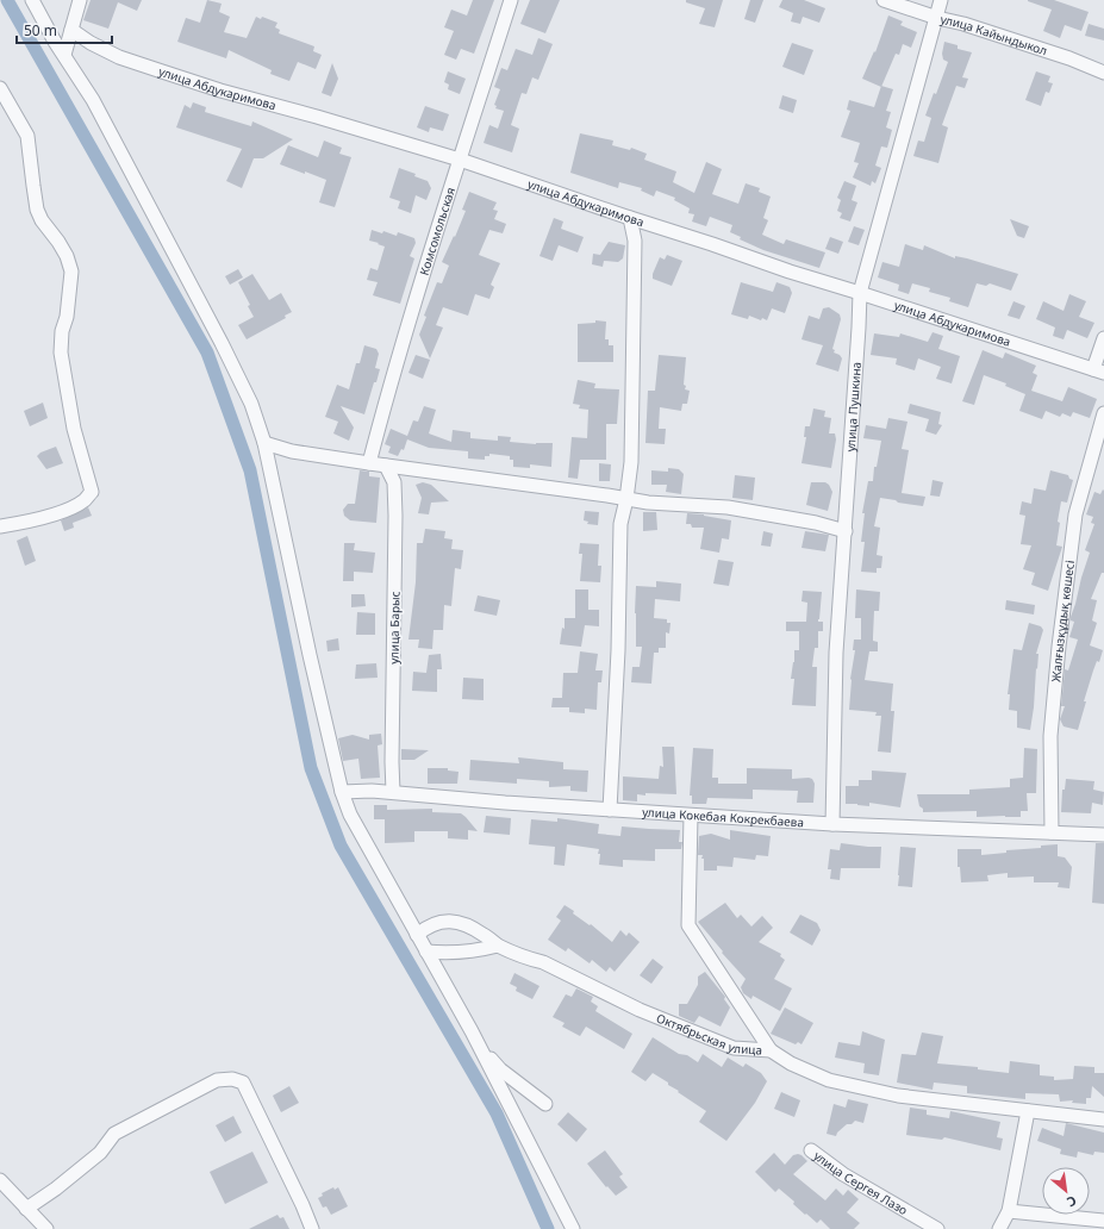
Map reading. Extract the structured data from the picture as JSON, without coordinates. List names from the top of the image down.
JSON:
{
  "streets": {
    "street": [
      "улица Кайындыкол",
      "улица Абдукаримова",
      "Комсомольская",
      "улица Пушкина",
      "Жалғызқұдық көшесі",
      "улица Барыс",
      "улица Кокебая Кокрекбаева",
      "Октябрьская улица",
      "улица Сергея Лазо"
    ]
  },
  "crossings": [
    ["улица Кайындыкол", "улица Пушкина"],
    ["улица Абдукаримова", "Комсомольская"],
    ["улица Абдукаримова", "улица Пушкина"],
    ["улица Пушкина", "улица Кокебая Кокрекбаева"],
    ["Жалғызқұдық көшесі", "улица Кокебая Кокрекбаева"],
    ["улица Барыс", "улица Кокебая Кокрекбаева"]
  ],
  "scale_bar": "50 m",
  "north": "bottom right"
}
